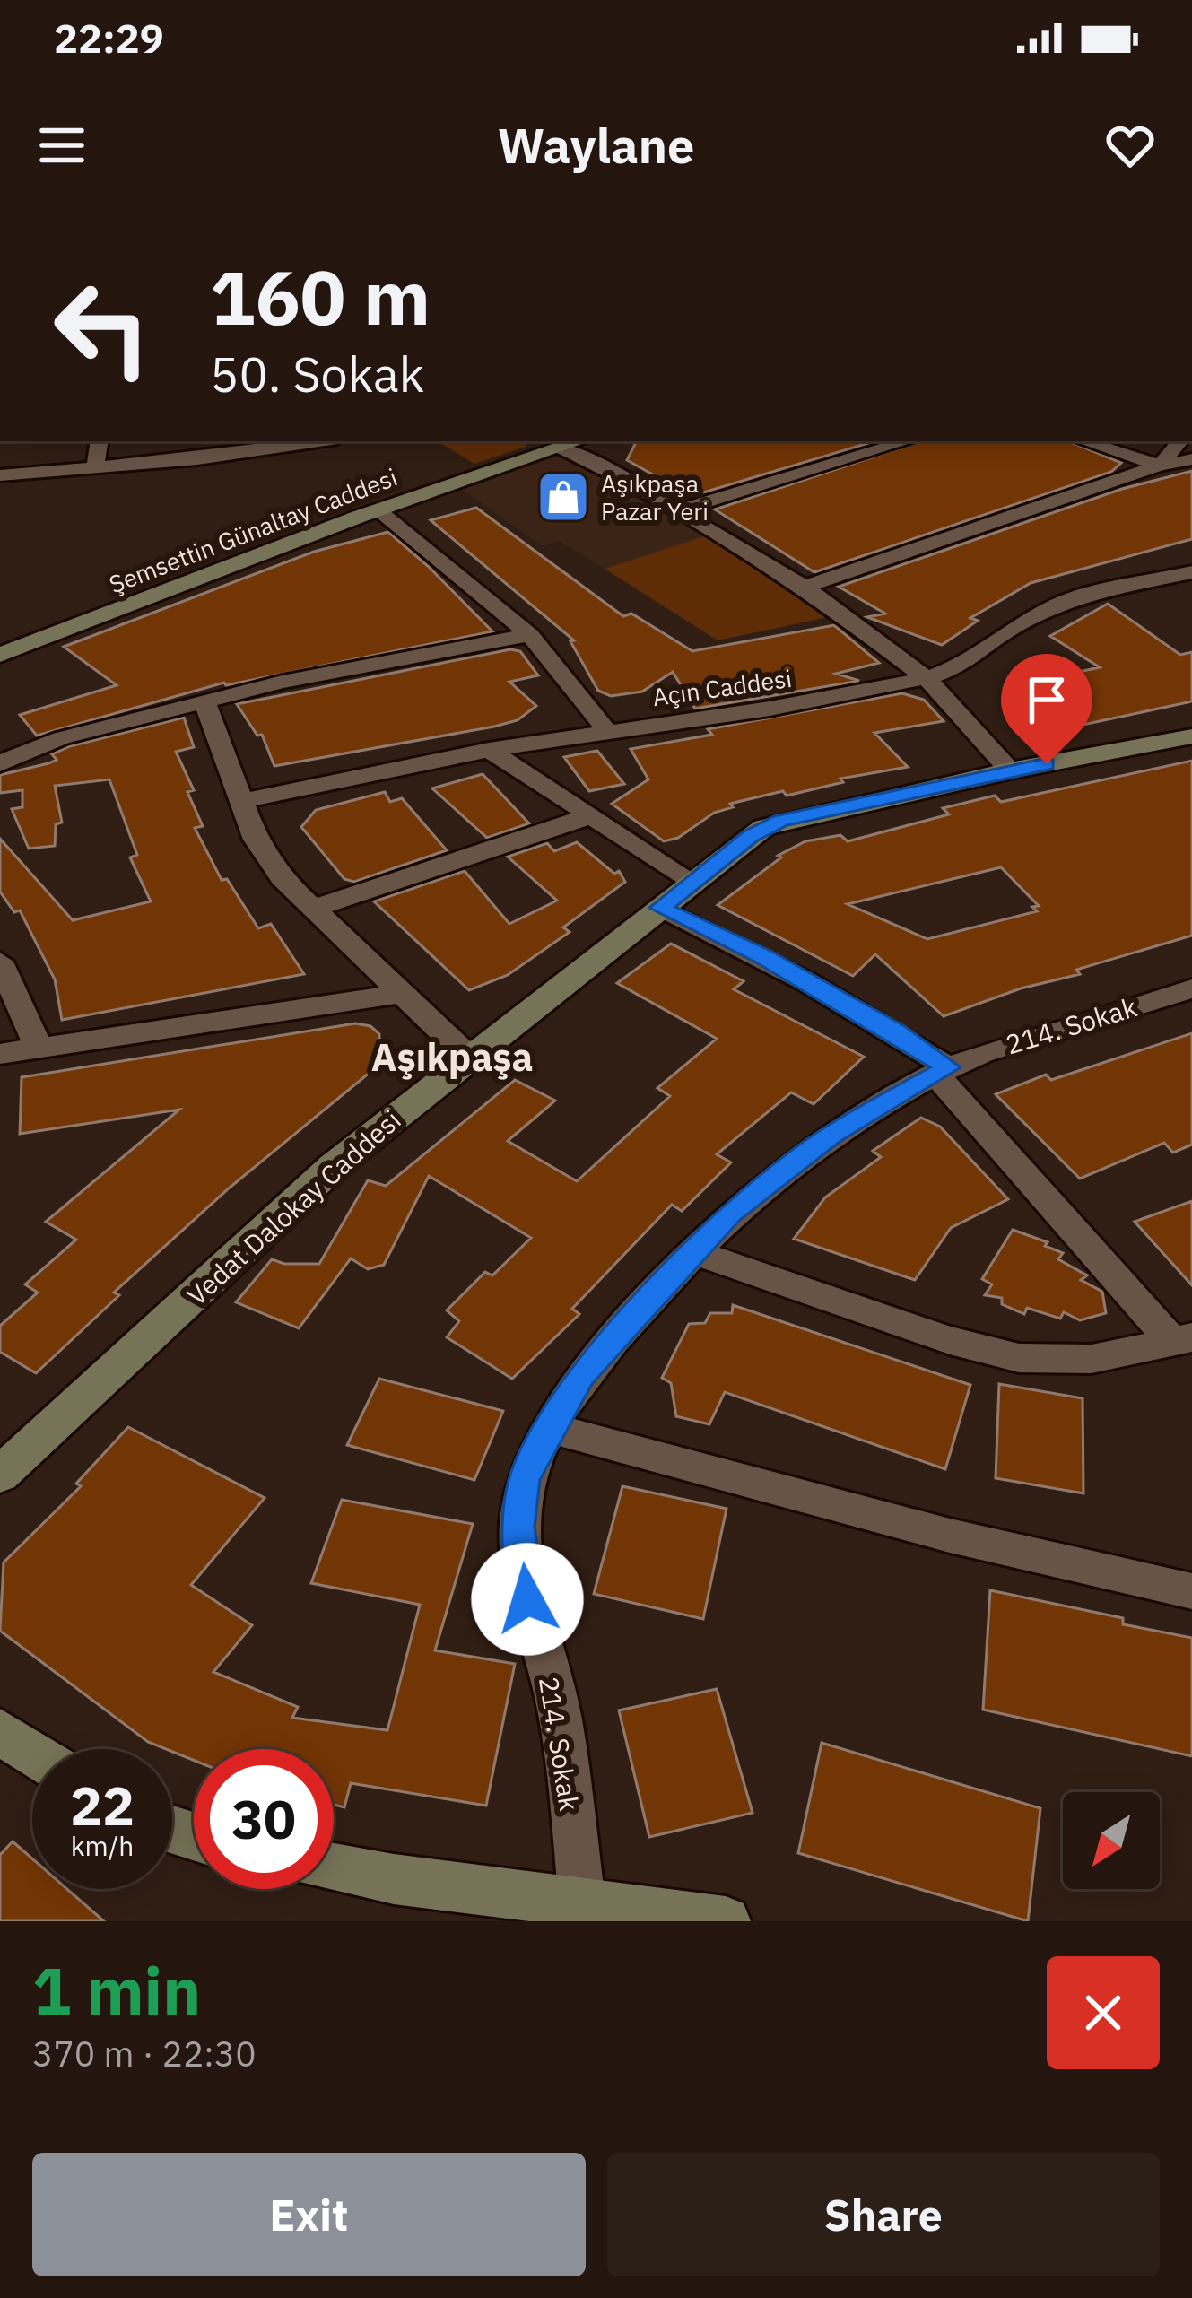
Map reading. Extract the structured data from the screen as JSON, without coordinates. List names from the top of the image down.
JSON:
{
  "streets": {
    "street": [
      "Şemsettin Günaltay Caddesi",
      "Açın Caddesi",
      "214. Sokak",
      "Vedat Dalokay Caddesi"
    ]
  },
  "districts": ["Aşıkpaşa"],
  "places": {
    "shop": ["Aşıkpaşa Pazar Yeri"]
  },
  "north": "bottom left",
  "page": {
    "status": "22:29",
    "header": "Waylane",
    "turn": ["160 m", "50. Sokak"],
    "speed": "22 km/h",
    "limit": "30",
    "heading": ["1 min", "370 m · 22:30"],
    "buttons": ["Exit", "Share"]
  }
}
